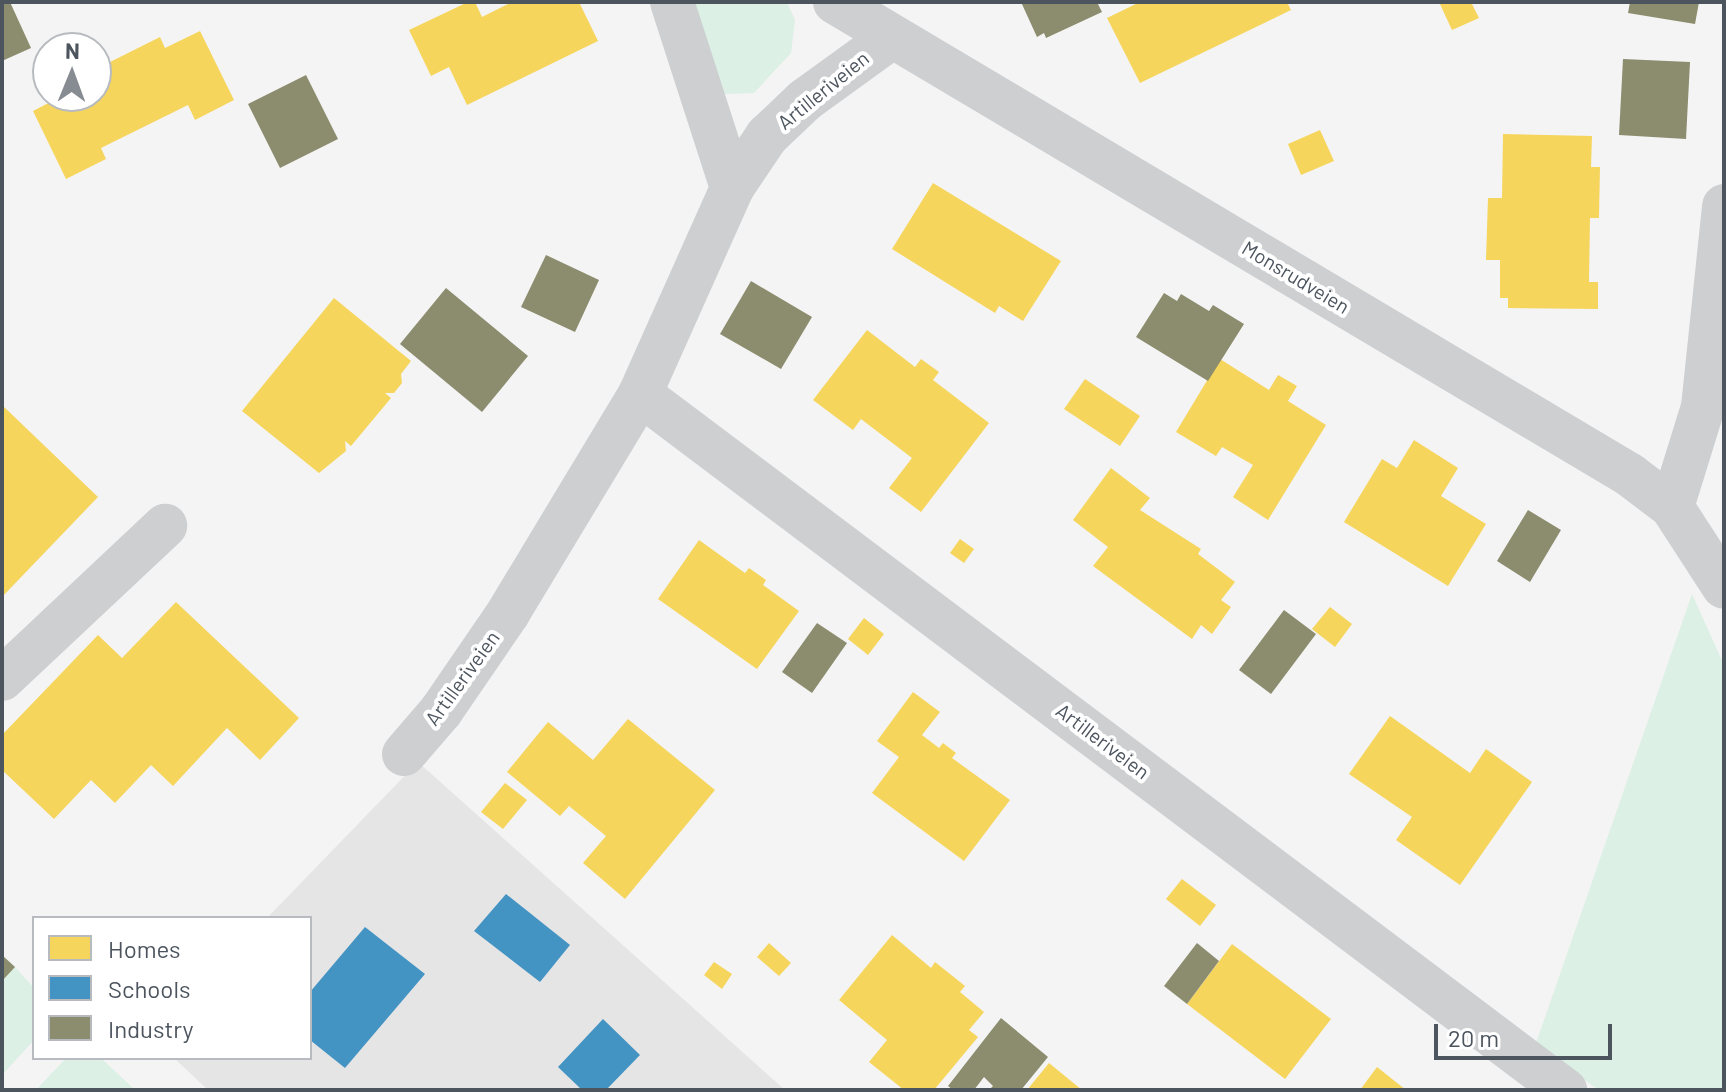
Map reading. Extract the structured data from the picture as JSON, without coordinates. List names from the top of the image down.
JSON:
{
  "streets": {
    "street": ["Artilleriveien", "Monsrudveien"]
  },
  "crossings": [
    ["Artilleriveien", "Monsrudveien"]
  ],
  "legend": ["Homes", "Schools", "Industry"],
  "scale_bar": "20 m",
  "north": "top"
}
